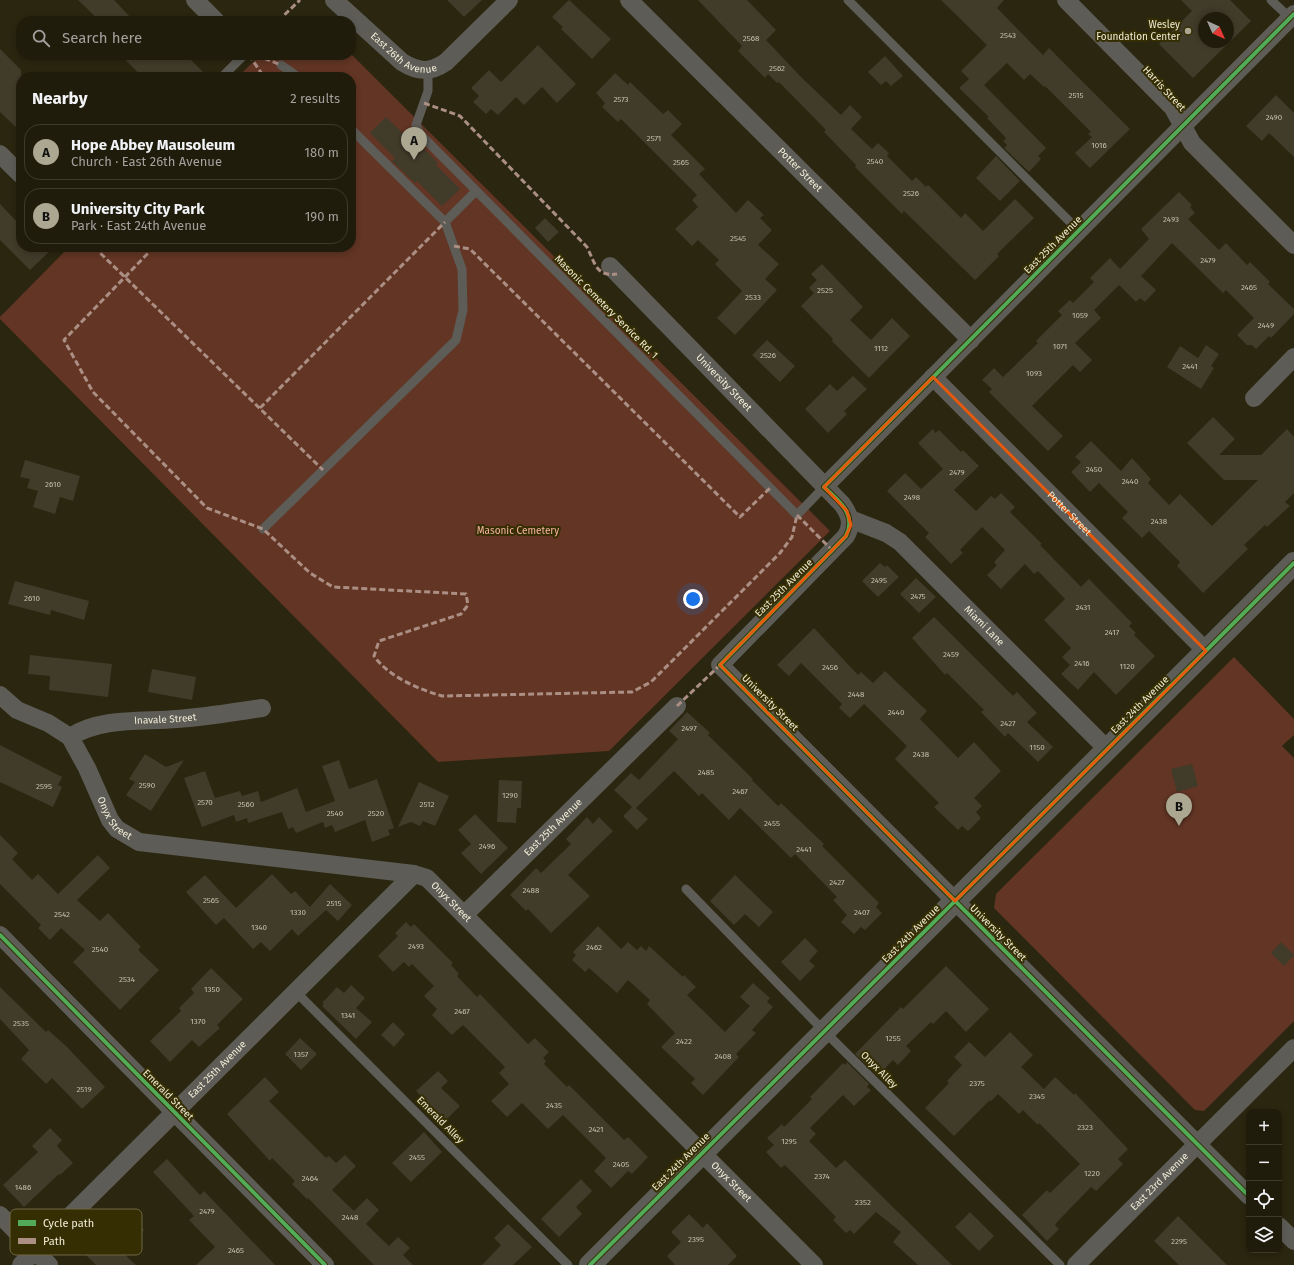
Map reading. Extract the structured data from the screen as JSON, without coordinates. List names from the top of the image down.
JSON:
{
  "streets": {
    "street": [
      "East 26th Avenue",
      "Harris Street",
      "Potter Street",
      "East 25th Avenue",
      "University Street",
      "Miami Lane",
      "East 24th Avenue",
      "Inavale Street",
      "Onyx Street",
      "Emerald Street",
      "East 23rd Avenue"
    ],
    "lane": ["Masonic Cemetery Service Rd. 1", "Onyx Alley", "Emerald Alley"]
  },
  "crossings": [
    ["East 26th Avenue", "Masonic Cemetery Service Rd. 1"],
    ["Harris Street", "East 25th Avenue"],
    ["Potter Street", "East 25th Avenue"],
    ["Potter Street", "East 24th Avenue"],
    ["East 25th Avenue", "Masonic Cemetery Service Rd. 1"],
    ["East 25th Avenue", "University Street"],
    ["East 25th Avenue", "Miami Lane"],
    ["East 25th Avenue", "Onyx Street"],
    ["East 25th Avenue", "Emerald Street"],
    ["East 25th Avenue", "Emerald Alley"],
    ["Masonic Cemetery Service Rd. 1", "University Street"],
    ["University Street", "Miami Lane"],
    ["University Street", "East 24th Avenue"],
    ["University Street", "East 23rd Avenue"],
    ["Miami Lane", "East 24th Avenue"],
    ["East 24th Avenue", "Onyx Street"],
    ["East 24th Avenue", "Onyx Alley"],
    ["Inavale Street", "Onyx Street"]
  ],
  "parks": ["Masonic Cemetery"],
  "places": ["Wesley Foundation Center"],
  "house_numbers": [
    "2543",
    "2568",
    "2562",
    "2515",
    "2573",
    "2490",
    "2571",
    "1016",
    "2540",
    "2565",
    "2526",
    "2493",
    "2545",
    "2479",
    "2465",
    "2525",
    "2533",
    "1059",
    "2449",
    "1071",
    "1112",
    "2526",
    "2441",
    "1093",
    "2450",
    "2479",
    "2440",
    "2610",
    "2498",
    "2438",
    "2495",
    "2475",
    "2610",
    "2431",
    "2417",
    "2459",
    "2416",
    "1120",
    "2456",
    "2448",
    "2440",
    "2427",
    "2497",
    "1150",
    "2438",
    "2485",
    "2590",
    "2595",
    "2467",
    "1290",
    "2570",
    "2560",
    "2512",
    "2540",
    "2520",
    "2455",
    "2496",
    "2441",
    "2427",
    "2488",
    "2565",
    "2515",
    "1330",
    "2407",
    "2542",
    "1340",
    "2493",
    "2462",
    "2540",
    "2534",
    "1350",
    "2467",
    "1341",
    "1370",
    "2535",
    "1255",
    "2422",
    "1357",
    "2408",
    "2375",
    "2519",
    "2345",
    "2435",
    "2323",
    "2421",
    "1295",
    "2455",
    "2405",
    "1220",
    "2374",
    "2464",
    "1486",
    "2352",
    "2479",
    "2448",
    "2395",
    "2295",
    "2465"
  ],
  "legend": ["Cycle path", "Path"],
  "north": "bottom right",
  "page": {
    "search": "Search here",
    "heading": ["Nearby", "2 results"],
    "list": [
      {
        "mark": "A",
        "name": "Hope Abbey Mausoleum",
        "note": "Church · East 26th Avenue",
        "value": "180 m"
      },
      {
        "mark": "B",
        "name": "University City Park",
        "note": "Park · East 24th Avenue",
        "value": "190 m"
      }
    ],
    "pins": ["A", "B"],
    "map_buttons": ["+", "−"]
  }
}
